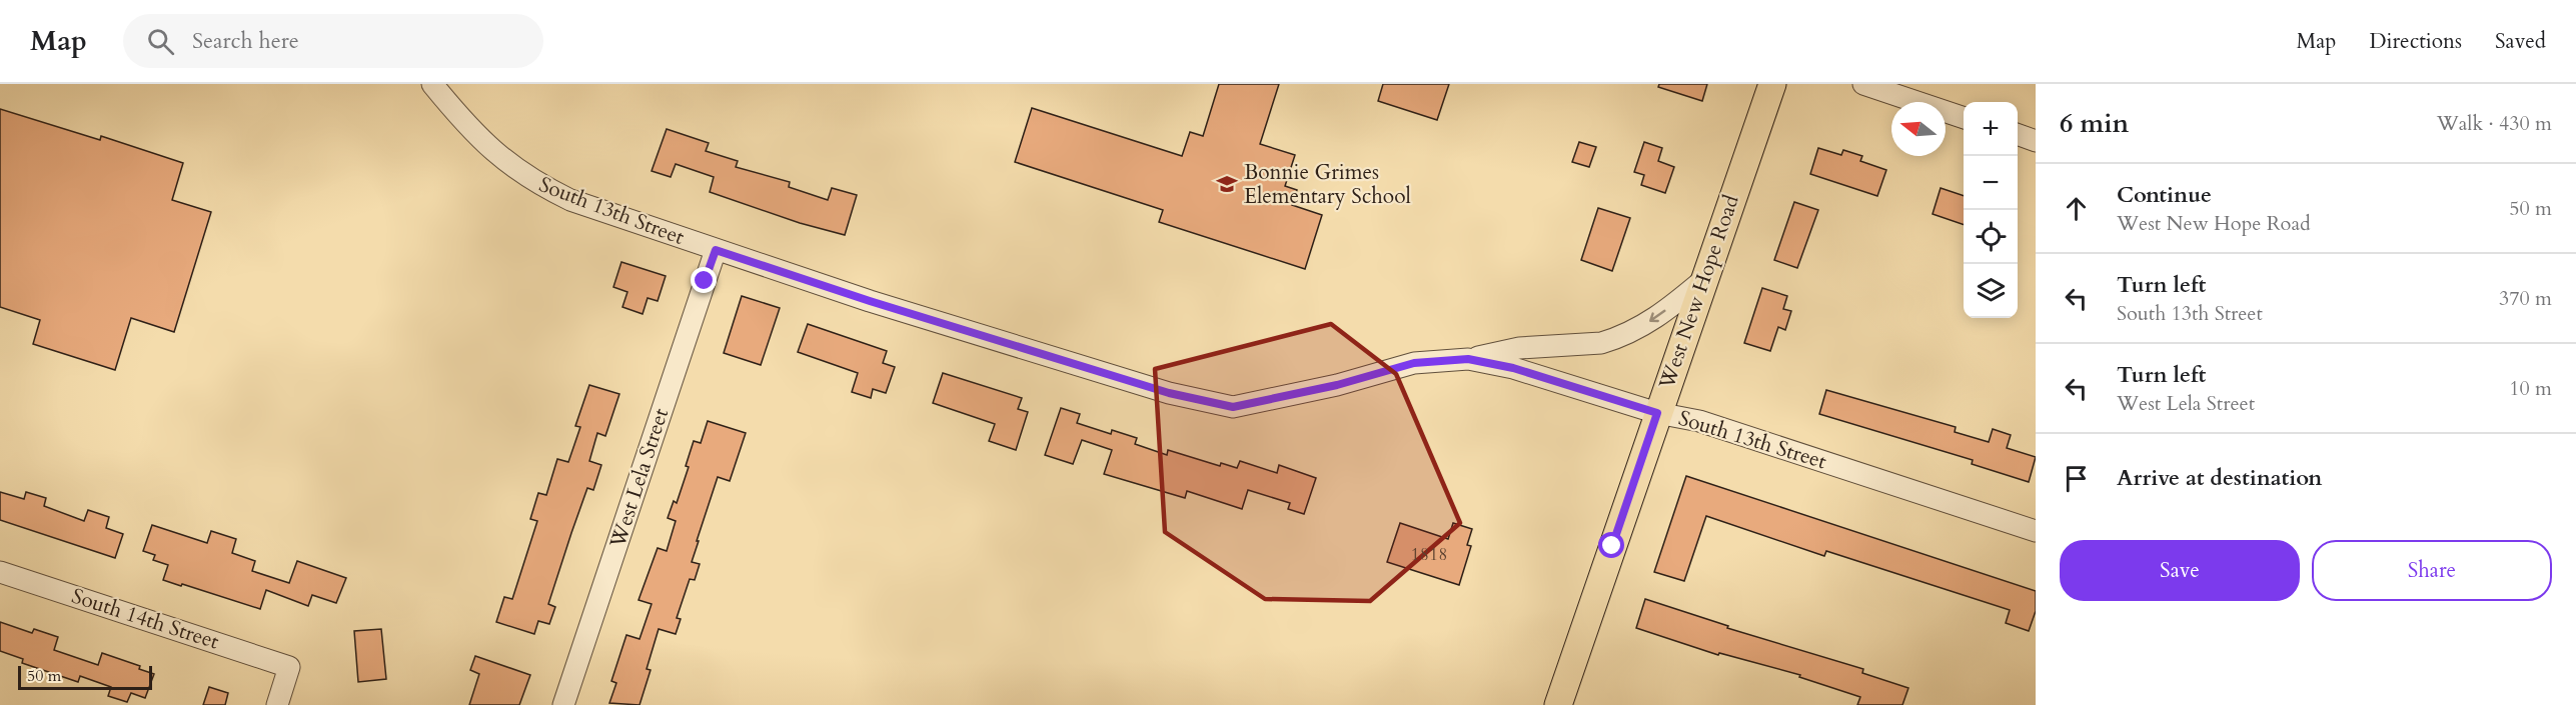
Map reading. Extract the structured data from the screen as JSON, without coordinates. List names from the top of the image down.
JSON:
{
  "streets": {
    "main road": ["West New Hope Road"],
    "street": ["South 13th Street", "West Lela Street", "South 14th Street"]
  },
  "crossings": [
    ["South 13th Street", "West New Hope Road"],
    ["South 13th Street", "West Lela Street"]
  ],
  "places": {
    "school or university": ["Bonnie Grimes Elementary School"]
  },
  "house_numbers": ["1818"],
  "scale_bar": "50 m",
  "north": "left",
  "page": {
    "header": "Map",
    "search": "Search here",
    "nav": ["Map", "Directions", "Saved"],
    "heading": ["6 min", "Walk · 430 m"],
    "map_buttons": ["+", "−"],
    "list": [
      ["Continue", "West New Hope Road", "50 m"],
      ["Turn left", "South 13th Street", "370 m"],
      ["Turn left", "West Lela Street", "10 m"],
      "Arrive at destination"
    ],
    "buttons": ["Save", "Share"],
    "scale": "50 m"
  }
}
